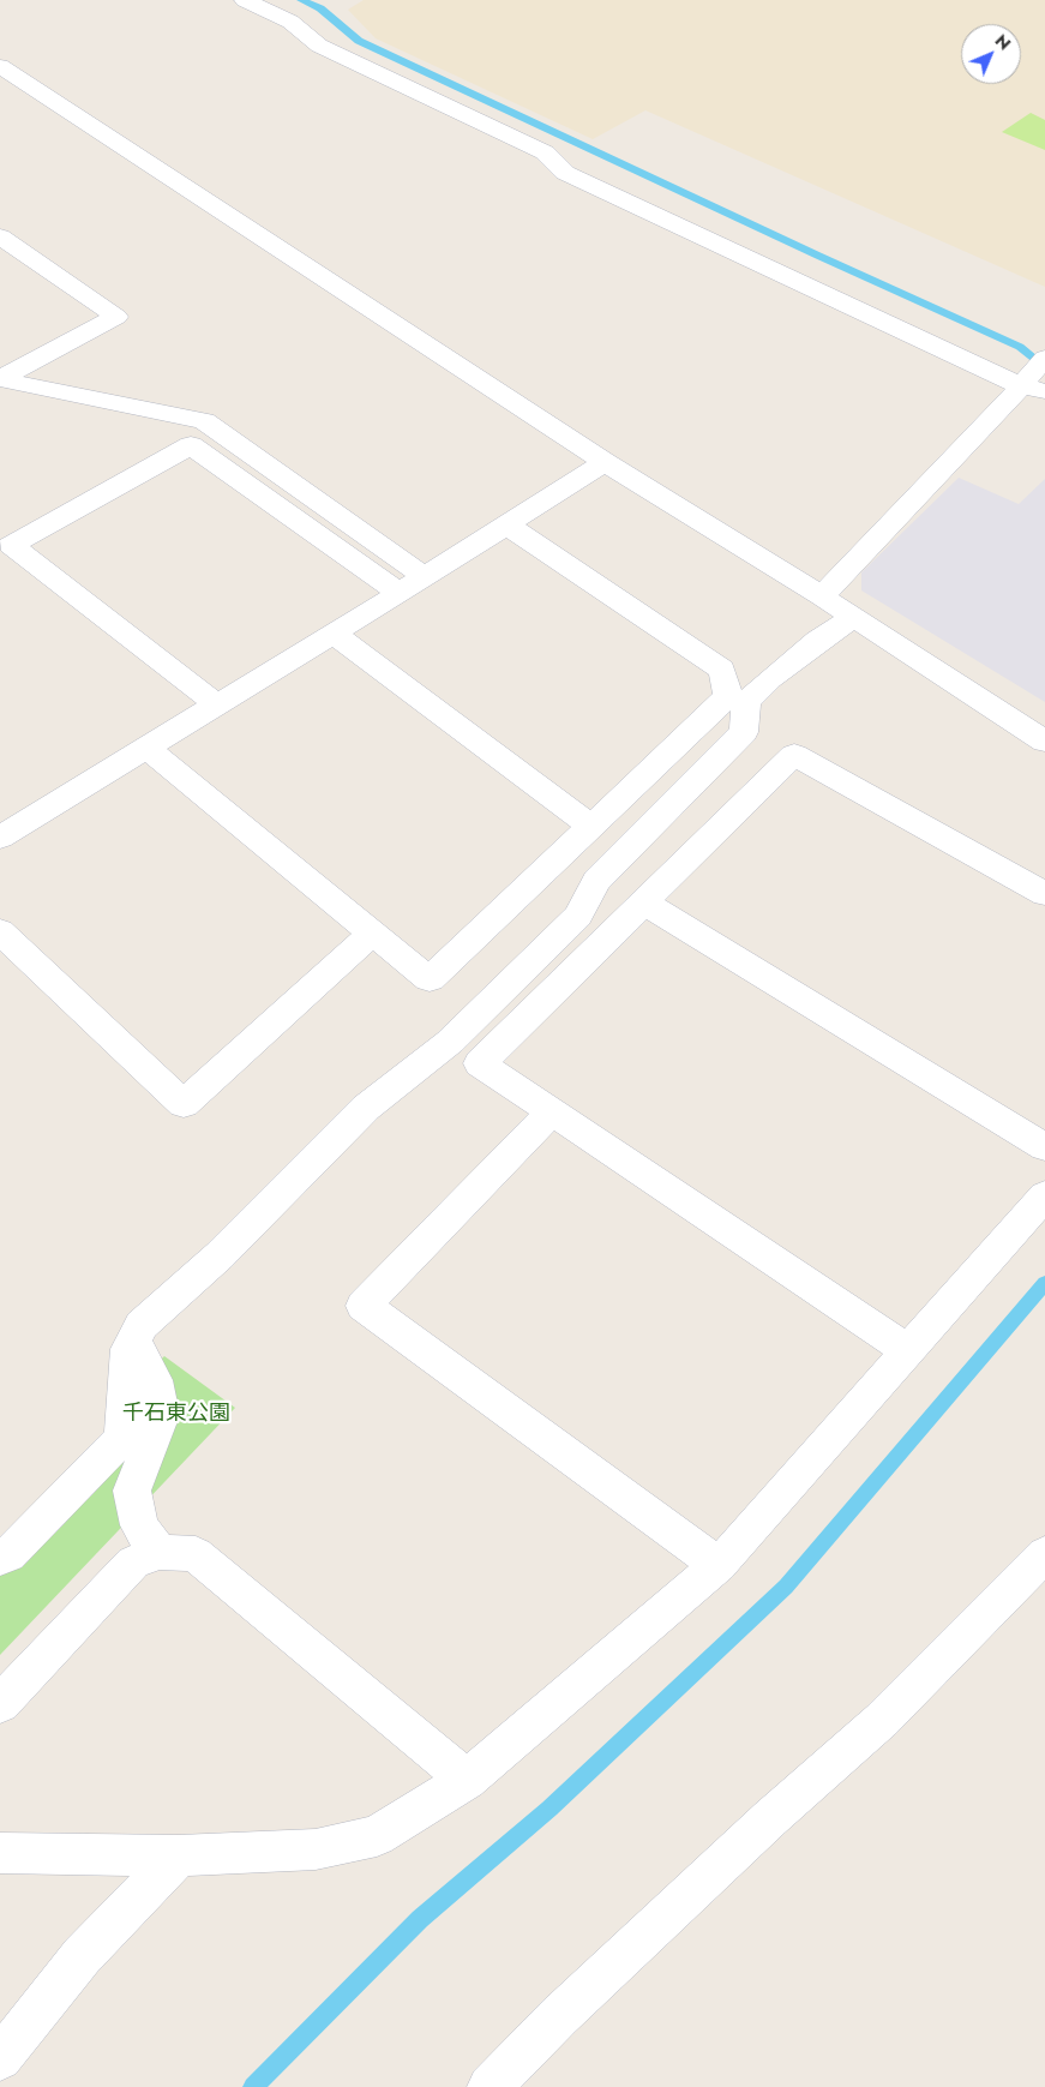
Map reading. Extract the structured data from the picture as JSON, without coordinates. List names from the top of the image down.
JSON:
{
  "parks": ["千石東公園"],
  "north": "top right"
}
